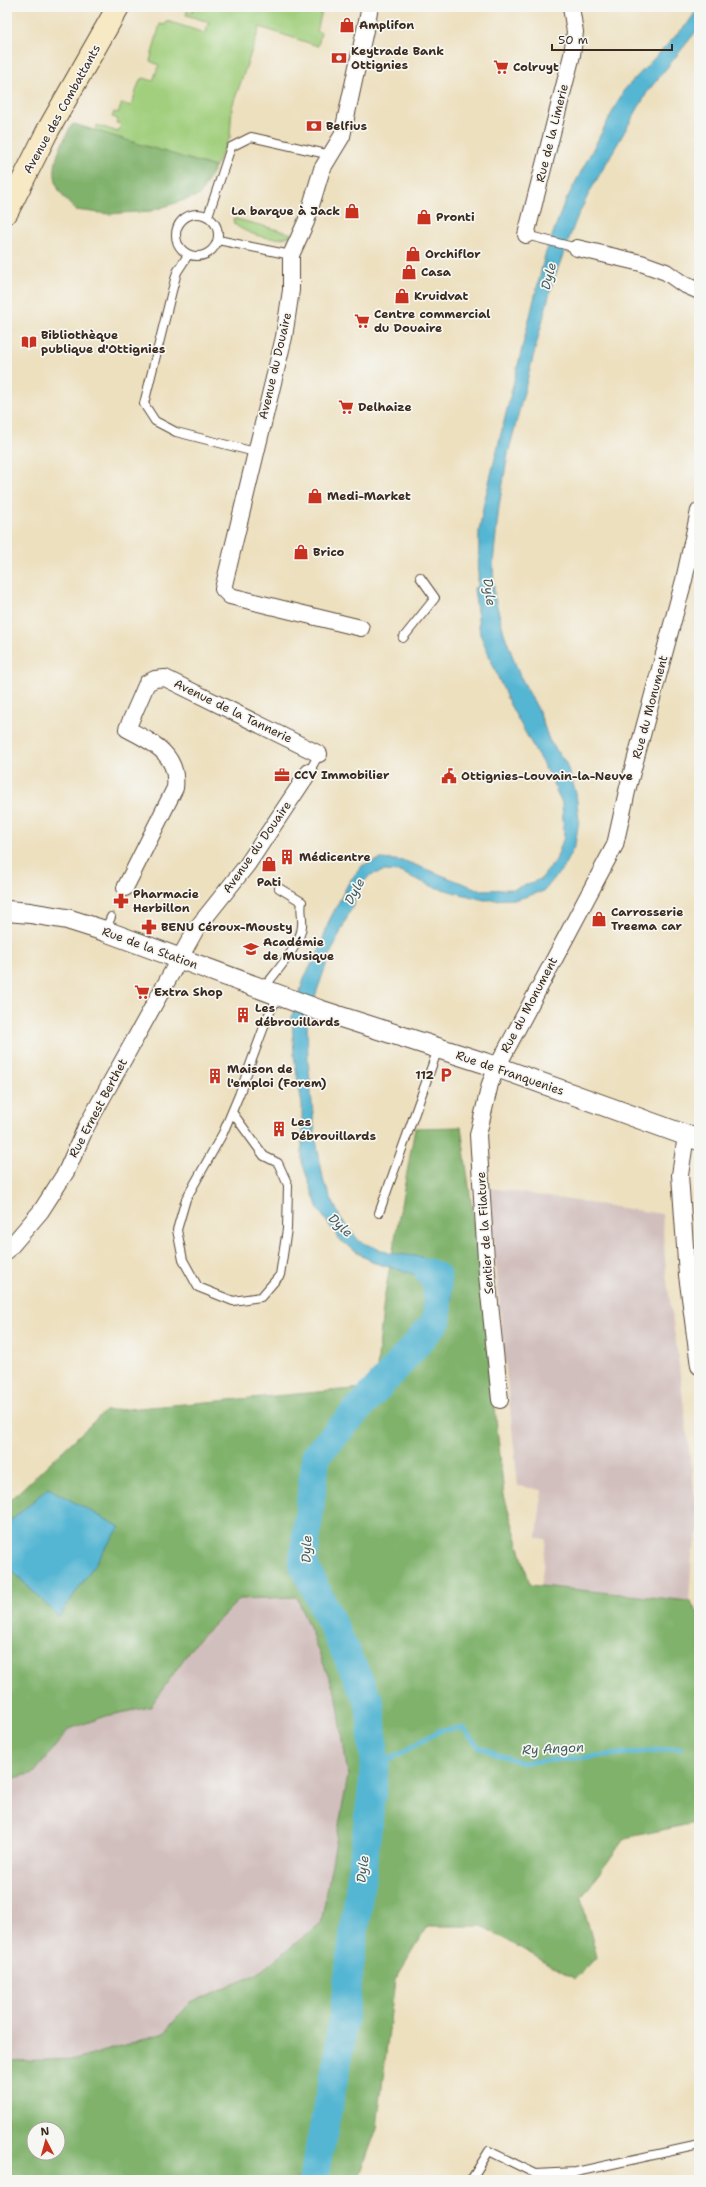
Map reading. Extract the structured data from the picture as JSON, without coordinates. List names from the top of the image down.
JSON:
{
  "streets": {
    "main road": ["Avenue des Combattants"],
    "street": [
      "Rue de la Limerie",
      "Avenue du Douaire",
      "Rue du Monument",
      "Avenue de la Tannerie",
      "Rue de la Station",
      "Rue de Franquenies",
      "Rue Ernest Berthet",
      "Sentier de la Filature"
    ]
  },
  "crossings": [
    ["Avenue du Douaire", "Avenue de la Tannerie"],
    ["Avenue du Douaire", "Rue de la Station"],
    ["Avenue du Douaire", "Rue Ernest Berthet"],
    ["Rue du Monument", "Rue de Franquenies"],
    ["Rue du Monument", "Sentier de la Filature"],
    ["Rue de la Station", "Rue de Franquenies"],
    ["Rue de la Station", "Rue Ernest Berthet"],
    ["Rue de Franquenies", "Sentier de la Filature"]
  ],
  "water": ["Dyle", "Ry Angon"],
  "places": {
    "shop": [
      "Amplifon",
      "La barque à Jack",
      "Pronti",
      "Orchiflor",
      "Casa",
      "Kruidvat",
      "Medi-Market",
      "Brico",
      "Pati",
      "Carrosserie Treema car"
    ],
    "bank": ["Keytrade Bank Ottignies", "Belfius"],
    "supermarket": [
      "Colruyt",
      "Centre commercial du Douaire",
      "Delhaize",
      "Extra Shop"
    ],
    "library": ["Bibliothèque publique d'Ottignies"],
    "office": ["CCV Immobilier"],
    "public building": ["Ottignies-Louvain-la-Neuve"],
    "building": [
      "Médicentre",
      "Les débrouillards",
      "Maison de l'emploi (Forem)",
      "Les Débrouillards"
    ],
    "pharmacy": ["Pharmacie Herbillon", "BENU Céroux-Mousty"],
    "school or university": ["Académie de Musique"],
    "parking": ["112"]
  },
  "scale_bar": "50 m",
  "north": "top"
}
